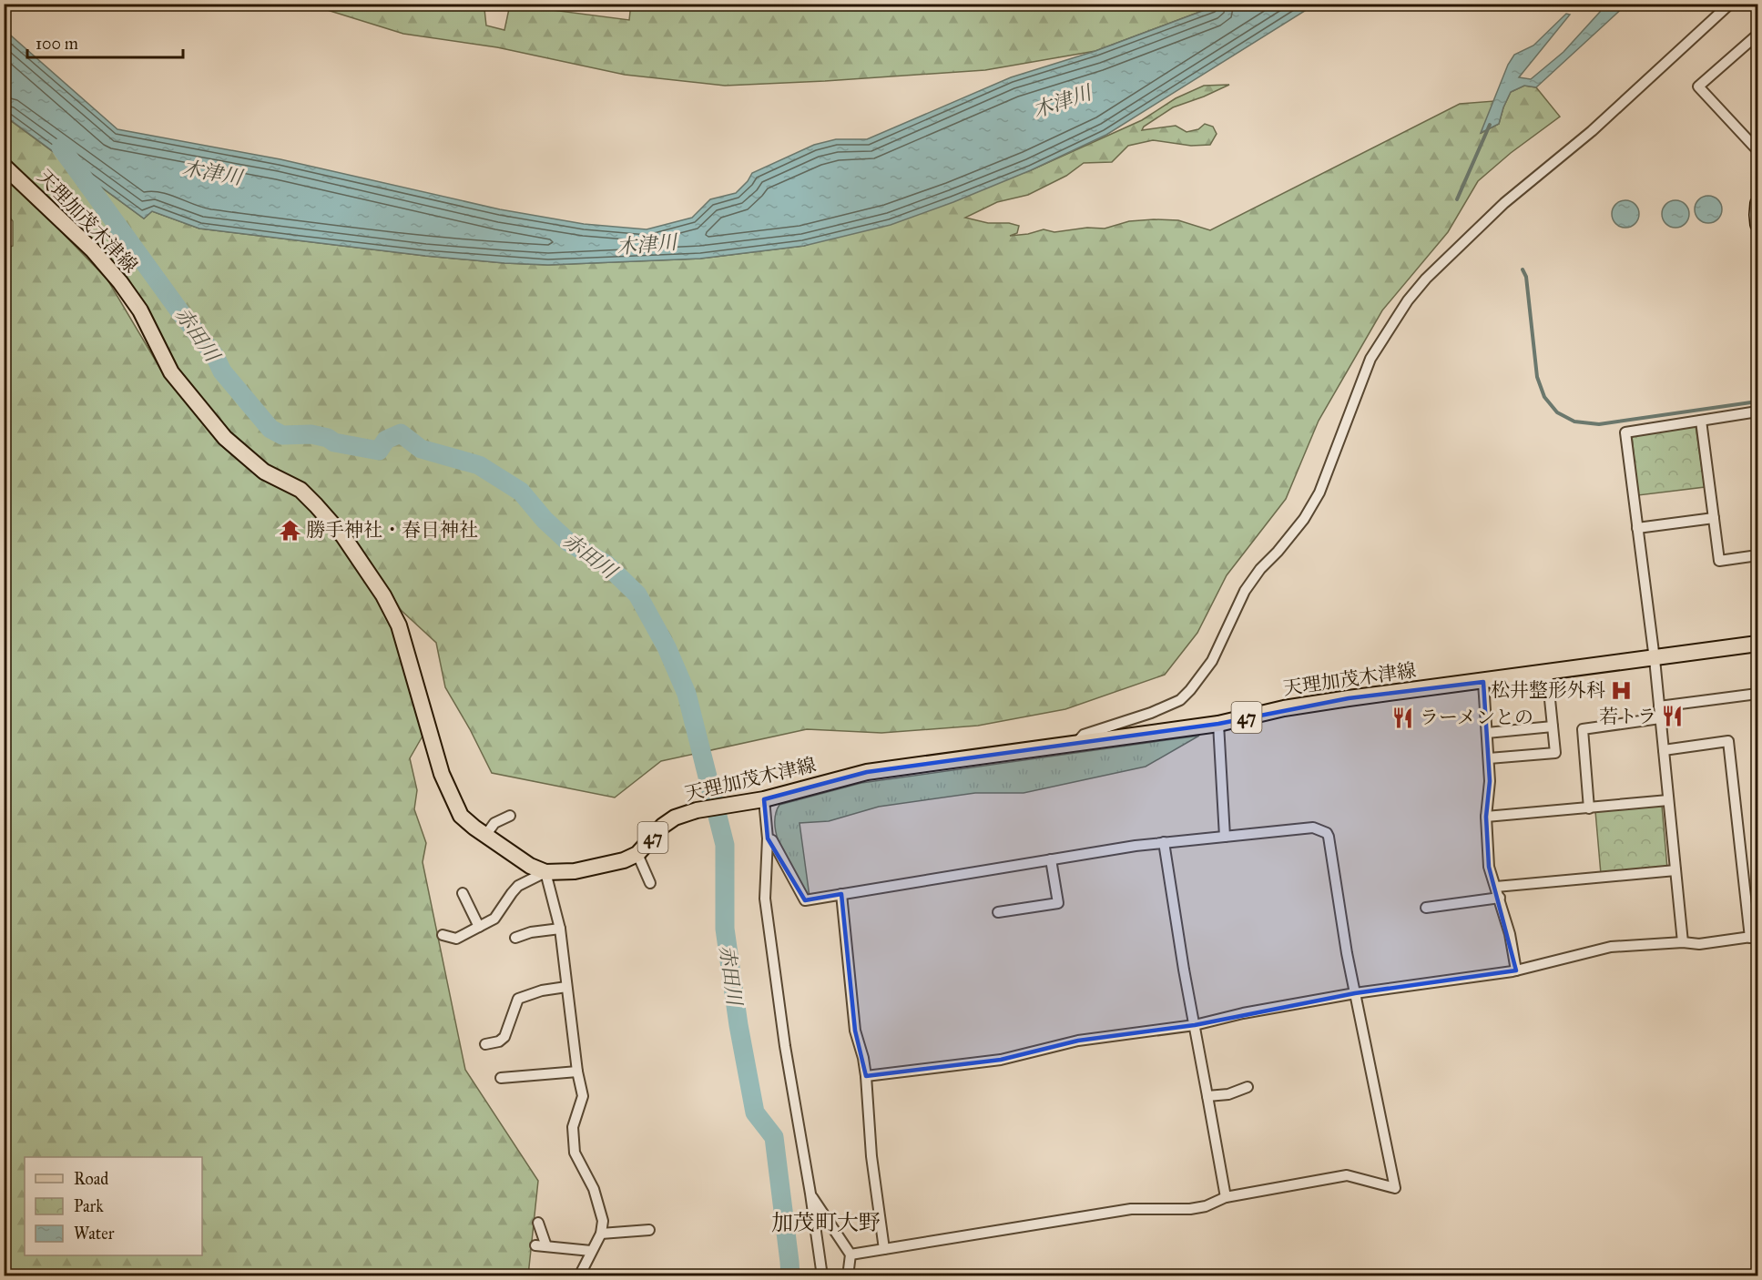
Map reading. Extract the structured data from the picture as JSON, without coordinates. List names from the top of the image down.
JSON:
{
  "streets": {
    "main road": ["天理加茂木津線", "47"]
  },
  "districts": ["加茂町大野"],
  "water": ["木津川", "赤田川"],
  "places": {
    "temple": ["勝手神社・春日神社"],
    "hospital": ["松井整形外科"],
    "restaurant": ["若トラ", "ラーメンとの"]
  },
  "legend": ["Road", "Park", "Water"],
  "scale_bar": "100 m"
}
